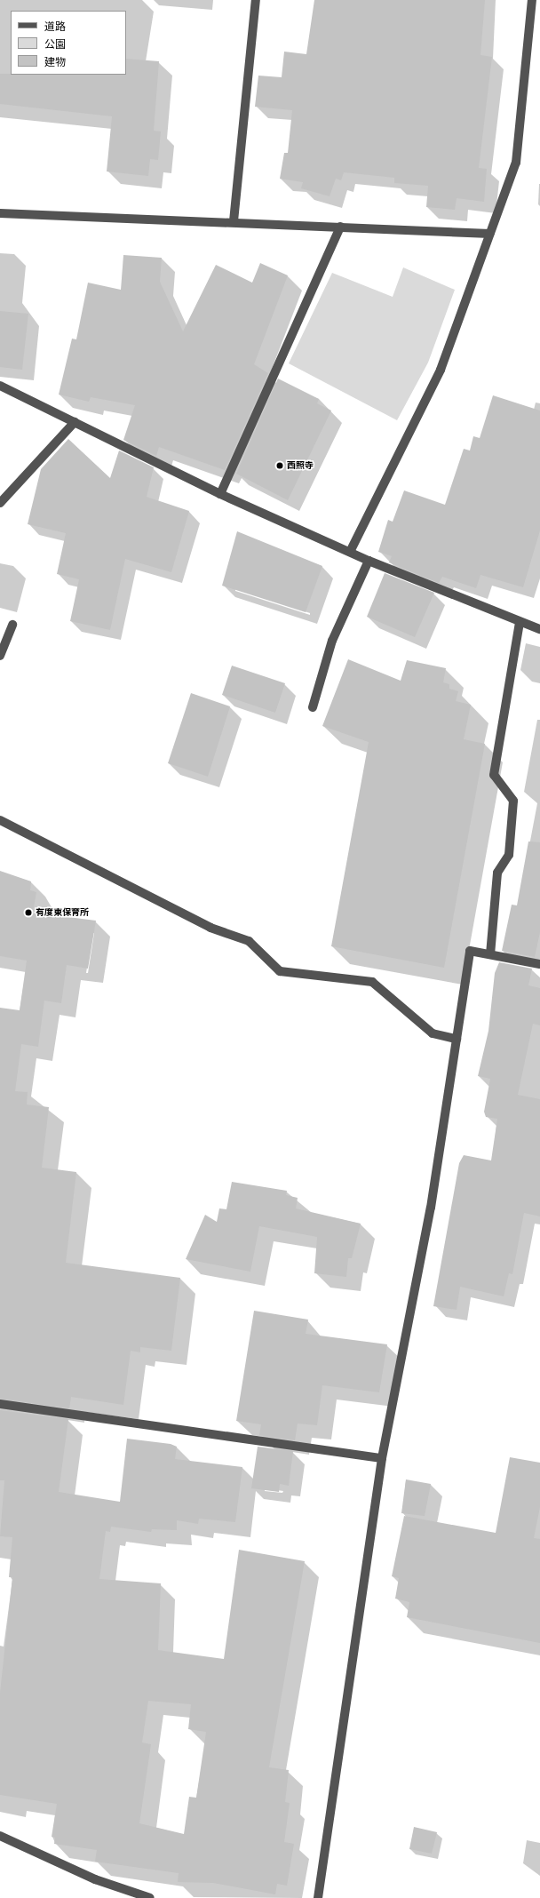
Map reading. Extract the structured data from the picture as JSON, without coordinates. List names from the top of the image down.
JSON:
{
  "places": ["西照寺", "有度東保育所"],
  "legend": ["道路", "公園", "建物"]
}
